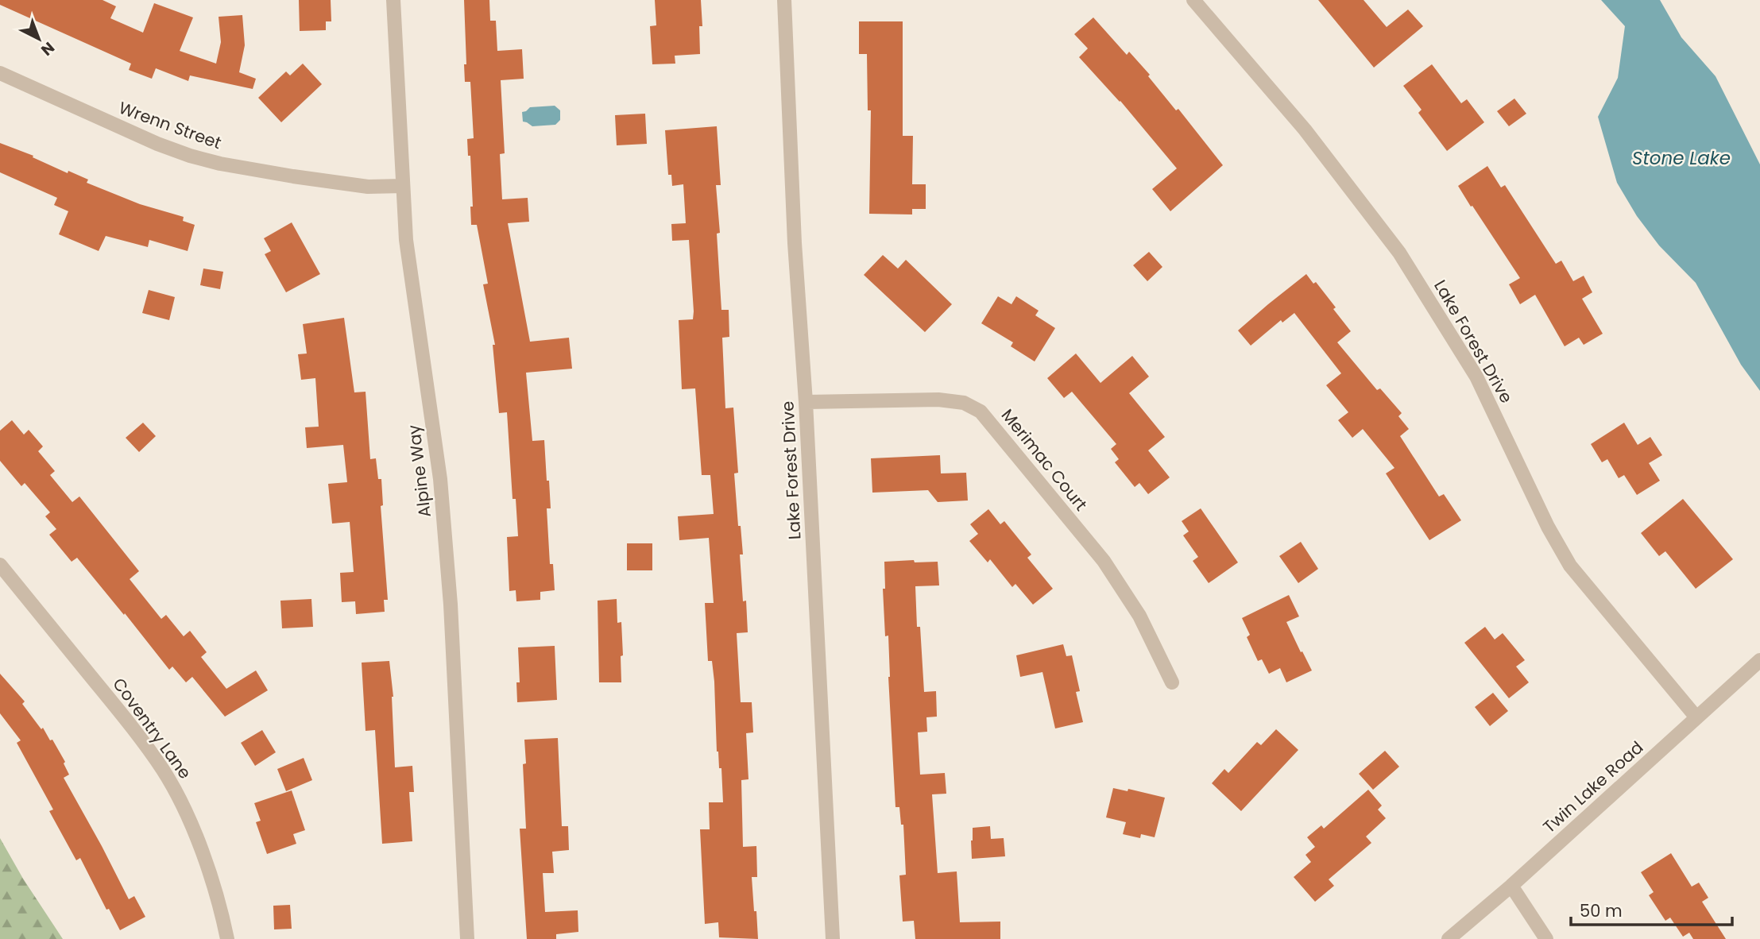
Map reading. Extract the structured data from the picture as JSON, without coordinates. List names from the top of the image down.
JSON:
{
  "streets": {
    "street": [
      "Wrenn Street",
      "Lake Forest Drive",
      "Merimac Court",
      "Alpine Way",
      "Coventry Lane",
      "Twin Lake Road"
    ]
  },
  "crossings": [
    ["Wrenn Street", "Alpine Way"],
    ["Lake Forest Drive", "Merimac Court"],
    ["Lake Forest Drive", "Twin Lake Road"]
  ],
  "water": ["Stone Lake"],
  "scale_bar": "50 m",
  "north": "bottom right"
}
